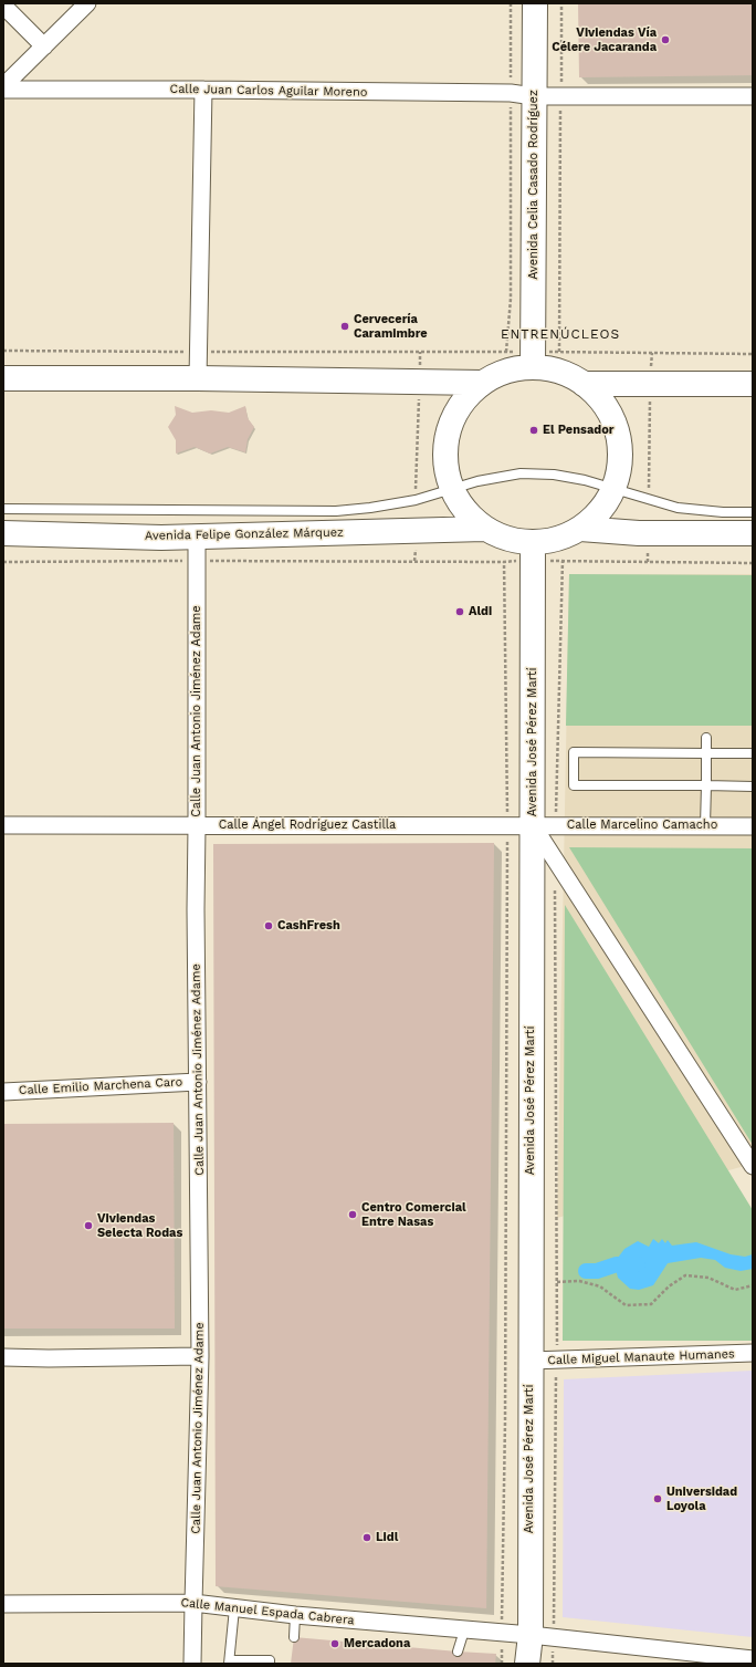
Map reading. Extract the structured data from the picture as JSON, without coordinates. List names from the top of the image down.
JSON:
{
  "streets": {
    "main road": ["Avenida Celia Casado Rodríguez", "Avenida Felipe González Márquez", "Avenida José Pérez Martí"],
    "street": [
      "Calle Juan Carlos Aguilar Moreno",
      "Calle Juan Antonio Jiménez Adame",
      "Calle Ángel Rodríguez Castilla",
      "Calle Marcelino Camacho",
      "Calle Emilio Marchena Caro",
      "Calle Miguel Manaute Humanes",
      "Calle Manuel Espada Cabrera"
    ]
  },
  "crossings": [
    ["Calle Juan Carlos Aguilar Moreno", "Avenida Celia Casado Rodríguez"],
    ["Avenida Felipe González Márquez", "Calle Juan Antonio Jiménez Adame"],
    ["Calle Juan Antonio Jiménez Adame", "Calle Ángel Rodríguez Castilla"],
    ["Calle Juan Antonio Jiménez Adame", "Calle Emilio Marchena Caro"],
    ["Calle Juan Antonio Jiménez Adame", "Calle Manuel Espada Cabrera"],
    ["Avenida José Pérez Martí", "Calle Ángel Rodríguez Castilla"],
    ["Avenida José Pérez Martí", "Calle Marcelino Camacho"],
    ["Avenida José Pérez Martí", "Calle Miguel Manaute Humanes"],
    ["Avenida José Pérez Martí", "Calle Manuel Espada Cabrera"],
    ["Calle Ángel Rodríguez Castilla", "Calle Marcelino Camacho"]
  ],
  "districts": ["ENTRENÚCLEOS"],
  "places": [
    "Viviendas Vía Célere Jacaranda",
    "Cervecería Caramimbre",
    "El Pensador",
    "Aldi",
    "CashFresh",
    "Centro Comercial Entre Nasas",
    "Viviendas Selecta Rodas",
    "Universidad Loyola",
    "Lidl",
    "Mercadona"
  ]
}
